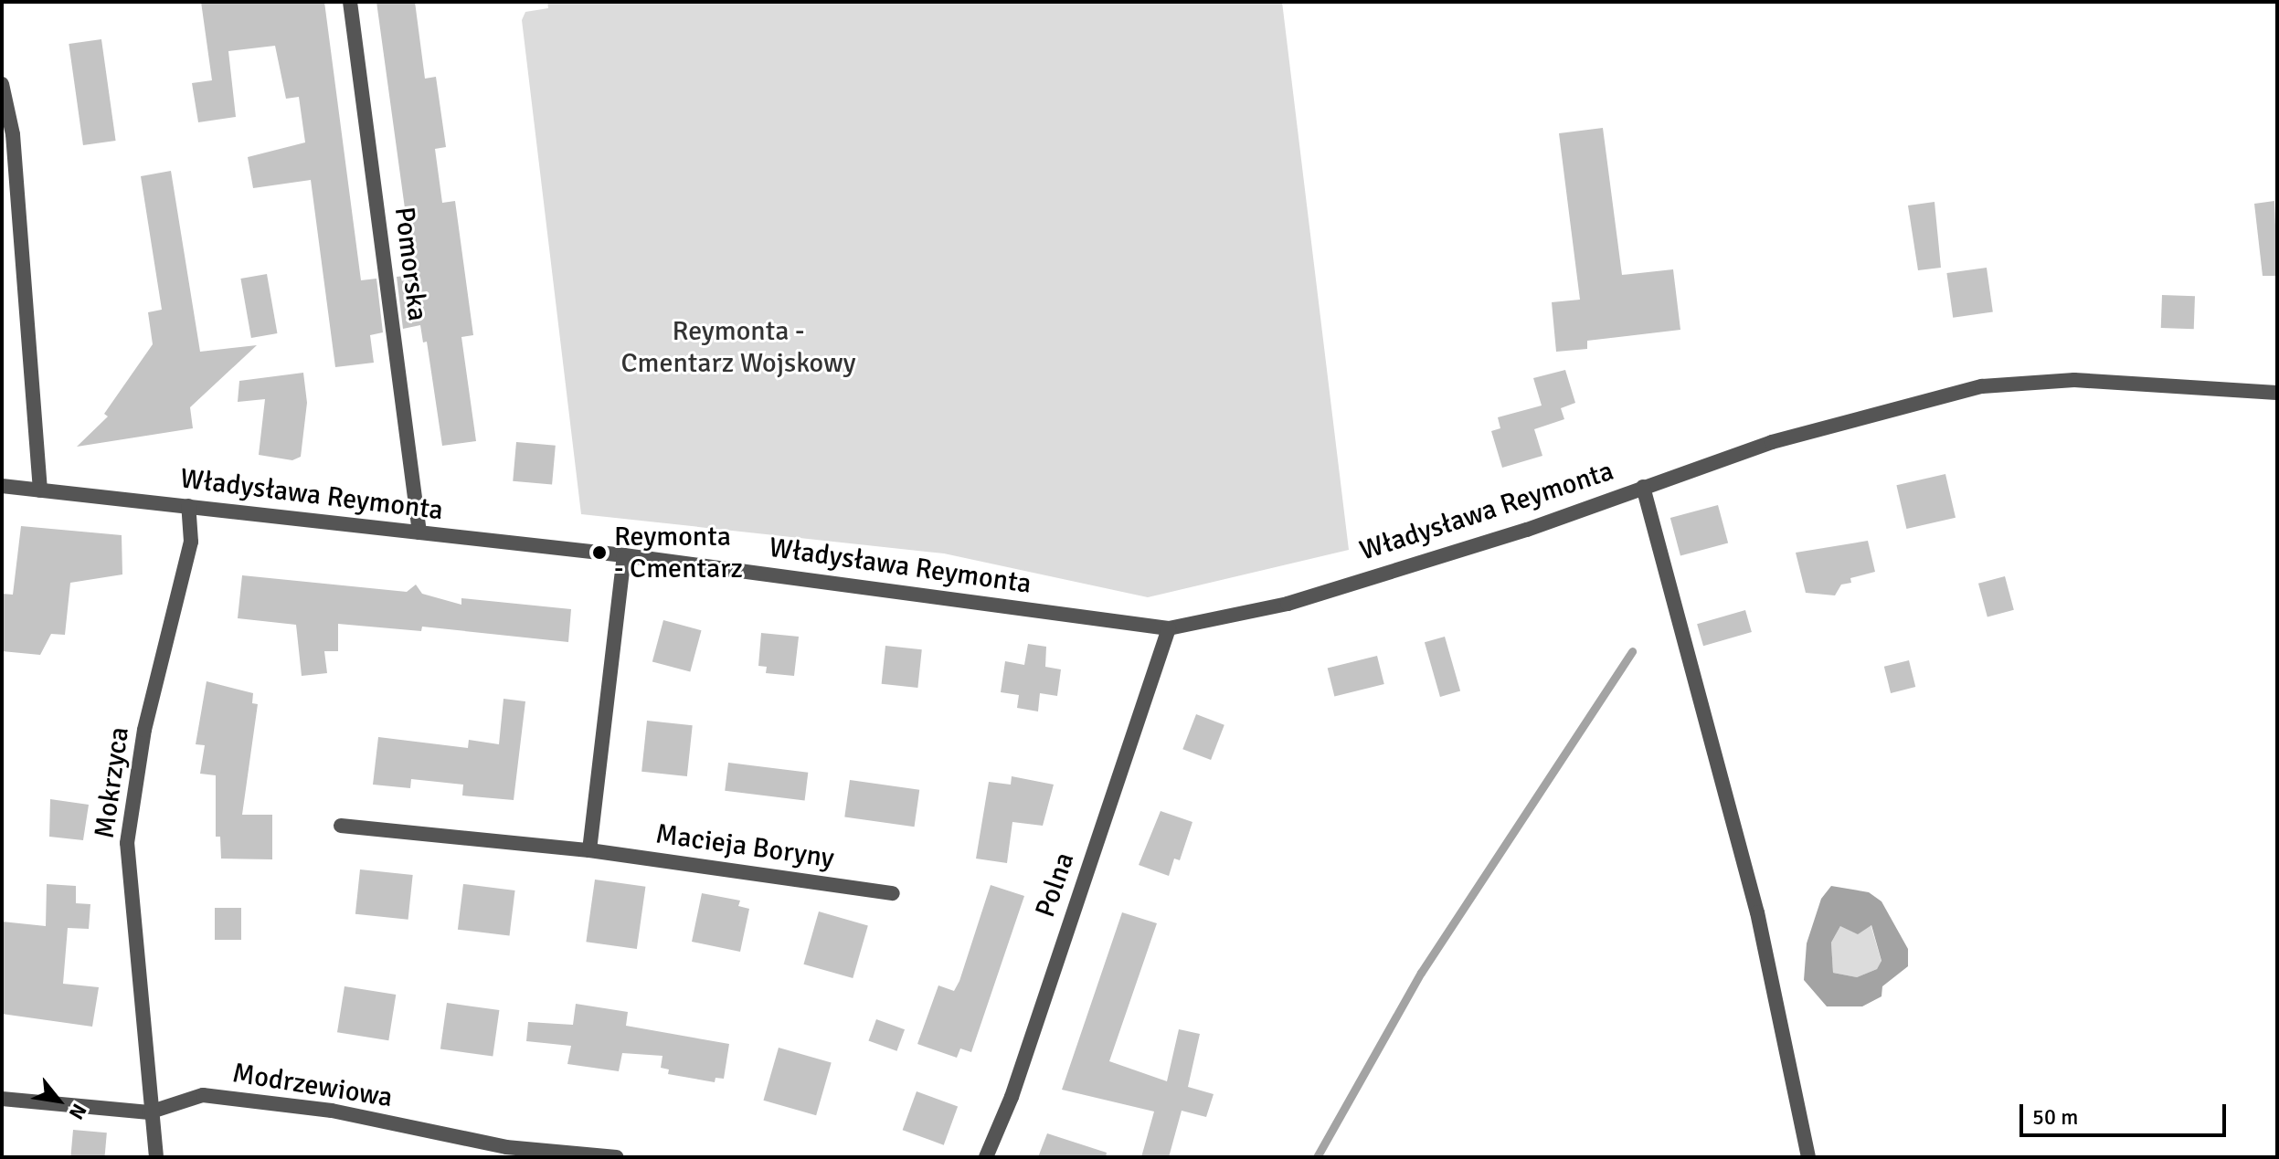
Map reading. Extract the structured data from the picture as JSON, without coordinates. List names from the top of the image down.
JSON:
{
  "streets": {
    "street": [
      "Pomorska",
      "Władysława Reymonta",
      "Mokrzyca",
      "Macieja Boryny",
      "Polna",
      "Modrzewiowa"
    ]
  },
  "crossings": [
    ["Pomorska", "Władysława Reymonta"],
    ["Władysława Reymonta", "Mokrzyca"],
    ["Władysława Reymonta", "Polna"],
    ["Mokrzyca", "Modrzewiowa"]
  ],
  "parks": ["Reymonta - Cmentarz Wojskowy"],
  "places": ["Reymonta - Cmentarz"],
  "scale_bar": "50 m",
  "north": "bottom right"
}
